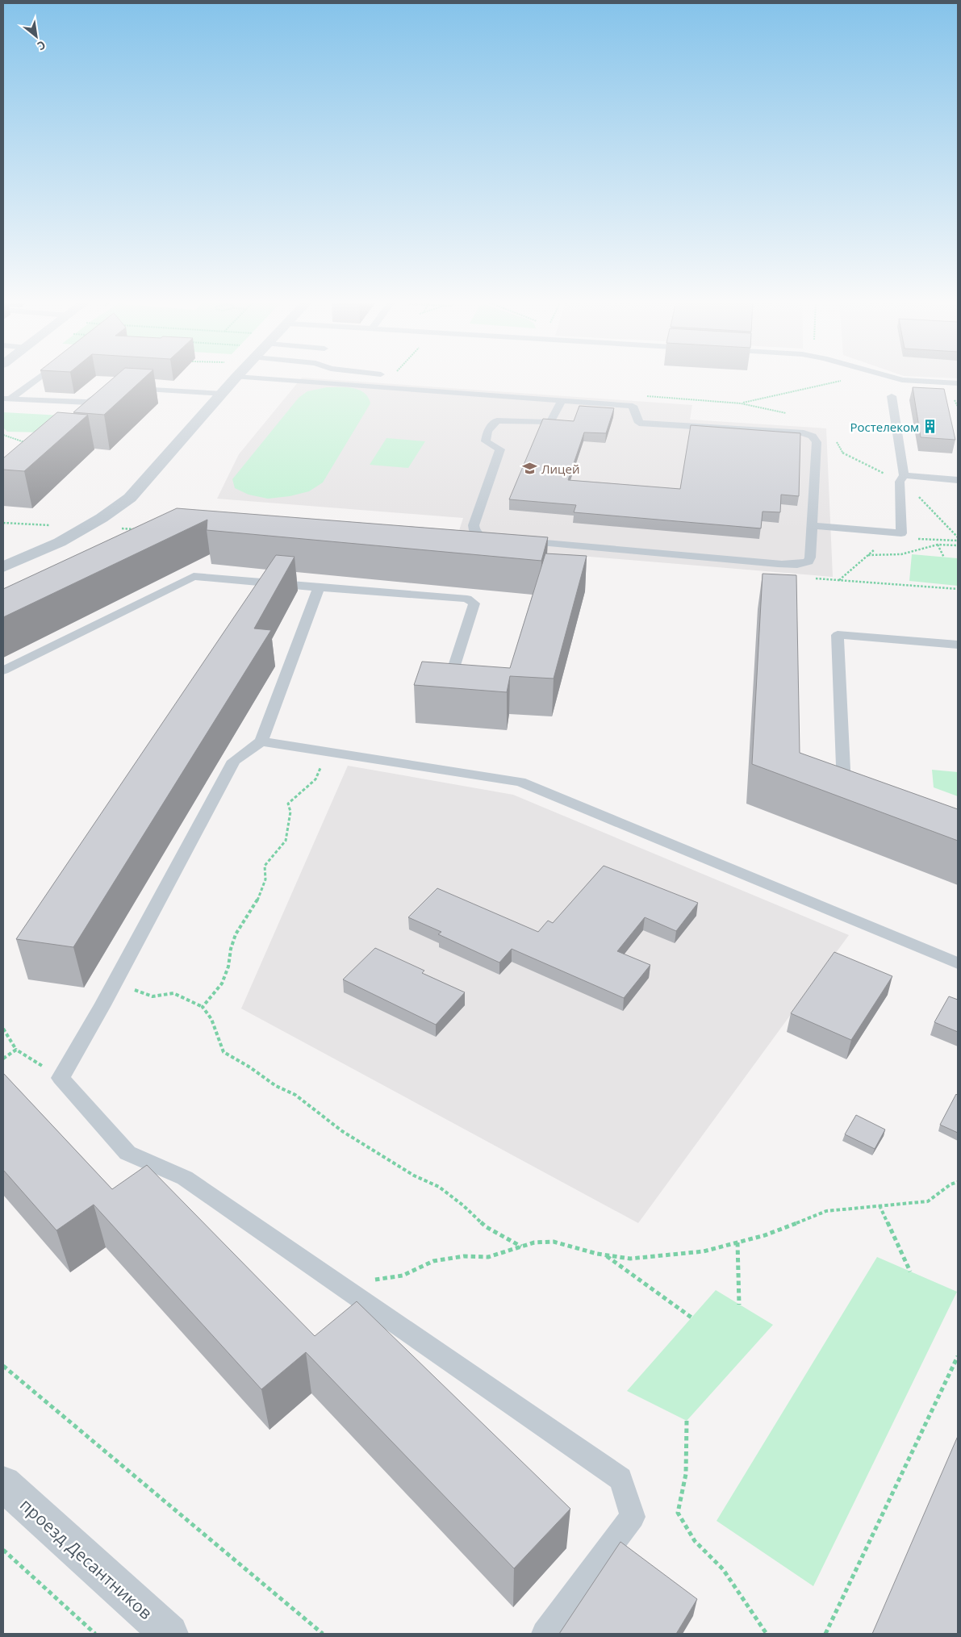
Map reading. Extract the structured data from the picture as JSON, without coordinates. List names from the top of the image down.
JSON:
{
  "streets": {
    "street": ["проезд Десантников"]
  },
  "places": {
    "building": ["Ростелеком"],
    "school or university": ["Лицей"]
  },
  "north": "bottom right"
}
